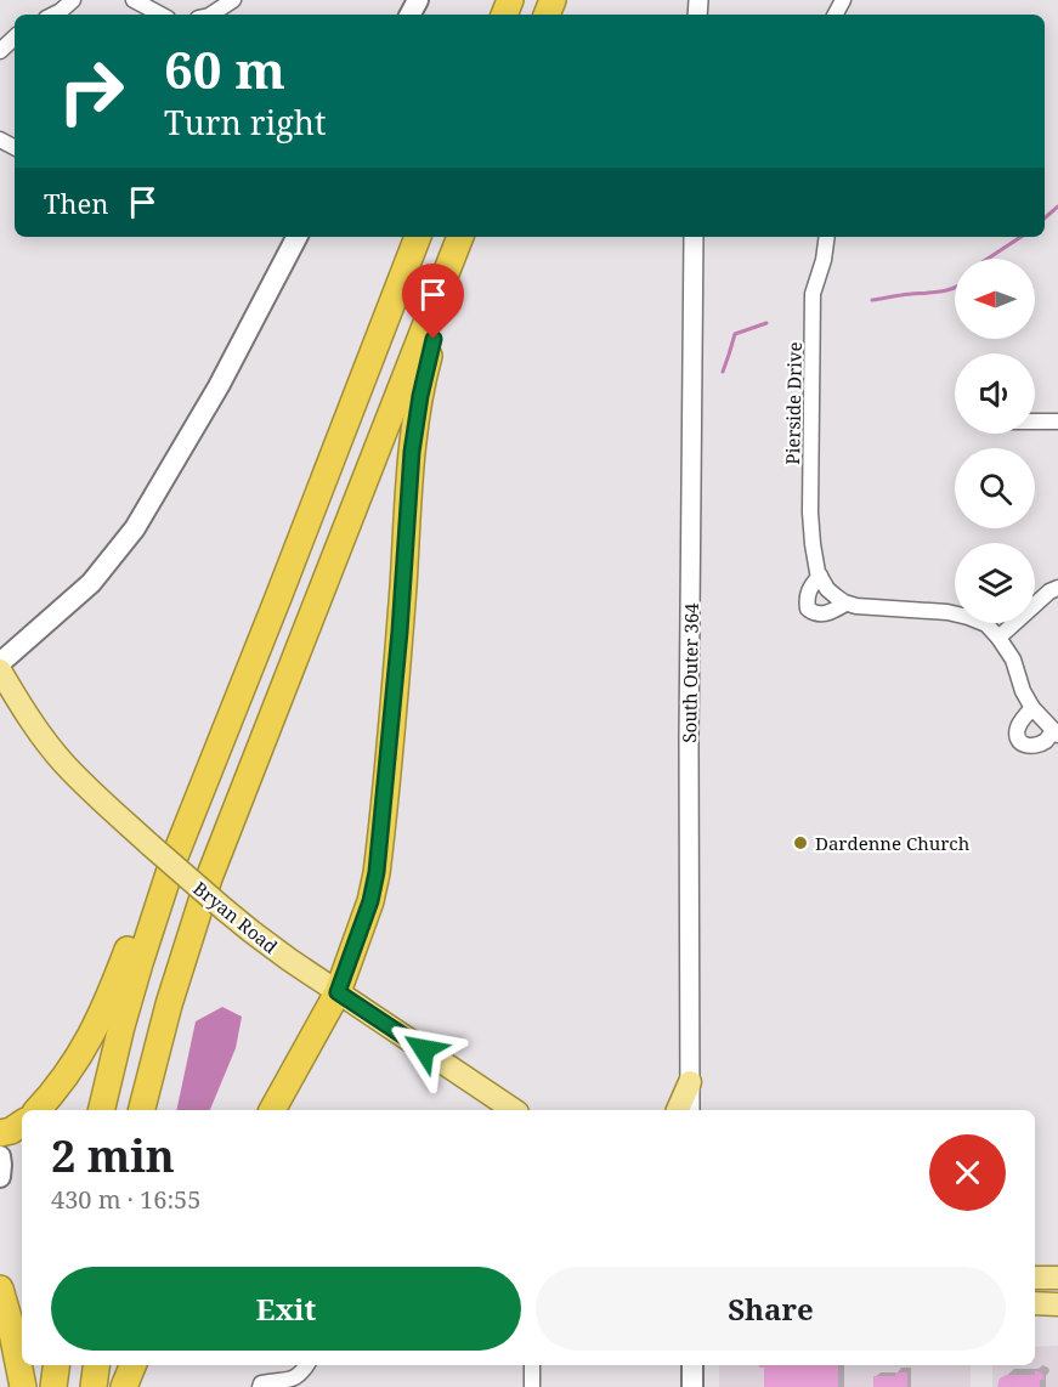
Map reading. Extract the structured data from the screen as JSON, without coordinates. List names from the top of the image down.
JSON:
{
  "streets": {
    "main road": ["Bryan Road"],
    "street": ["Pierside Drive", "South Outer 364"]
  },
  "places": ["Dardenne Church"],
  "north": "left",
  "page": {
    "turn": ["60 m", "Turn right"],
    "then": "Then",
    "heading": ["2 min", "430 m · 16:55"],
    "buttons": ["Exit", "Share"]
  }
}
